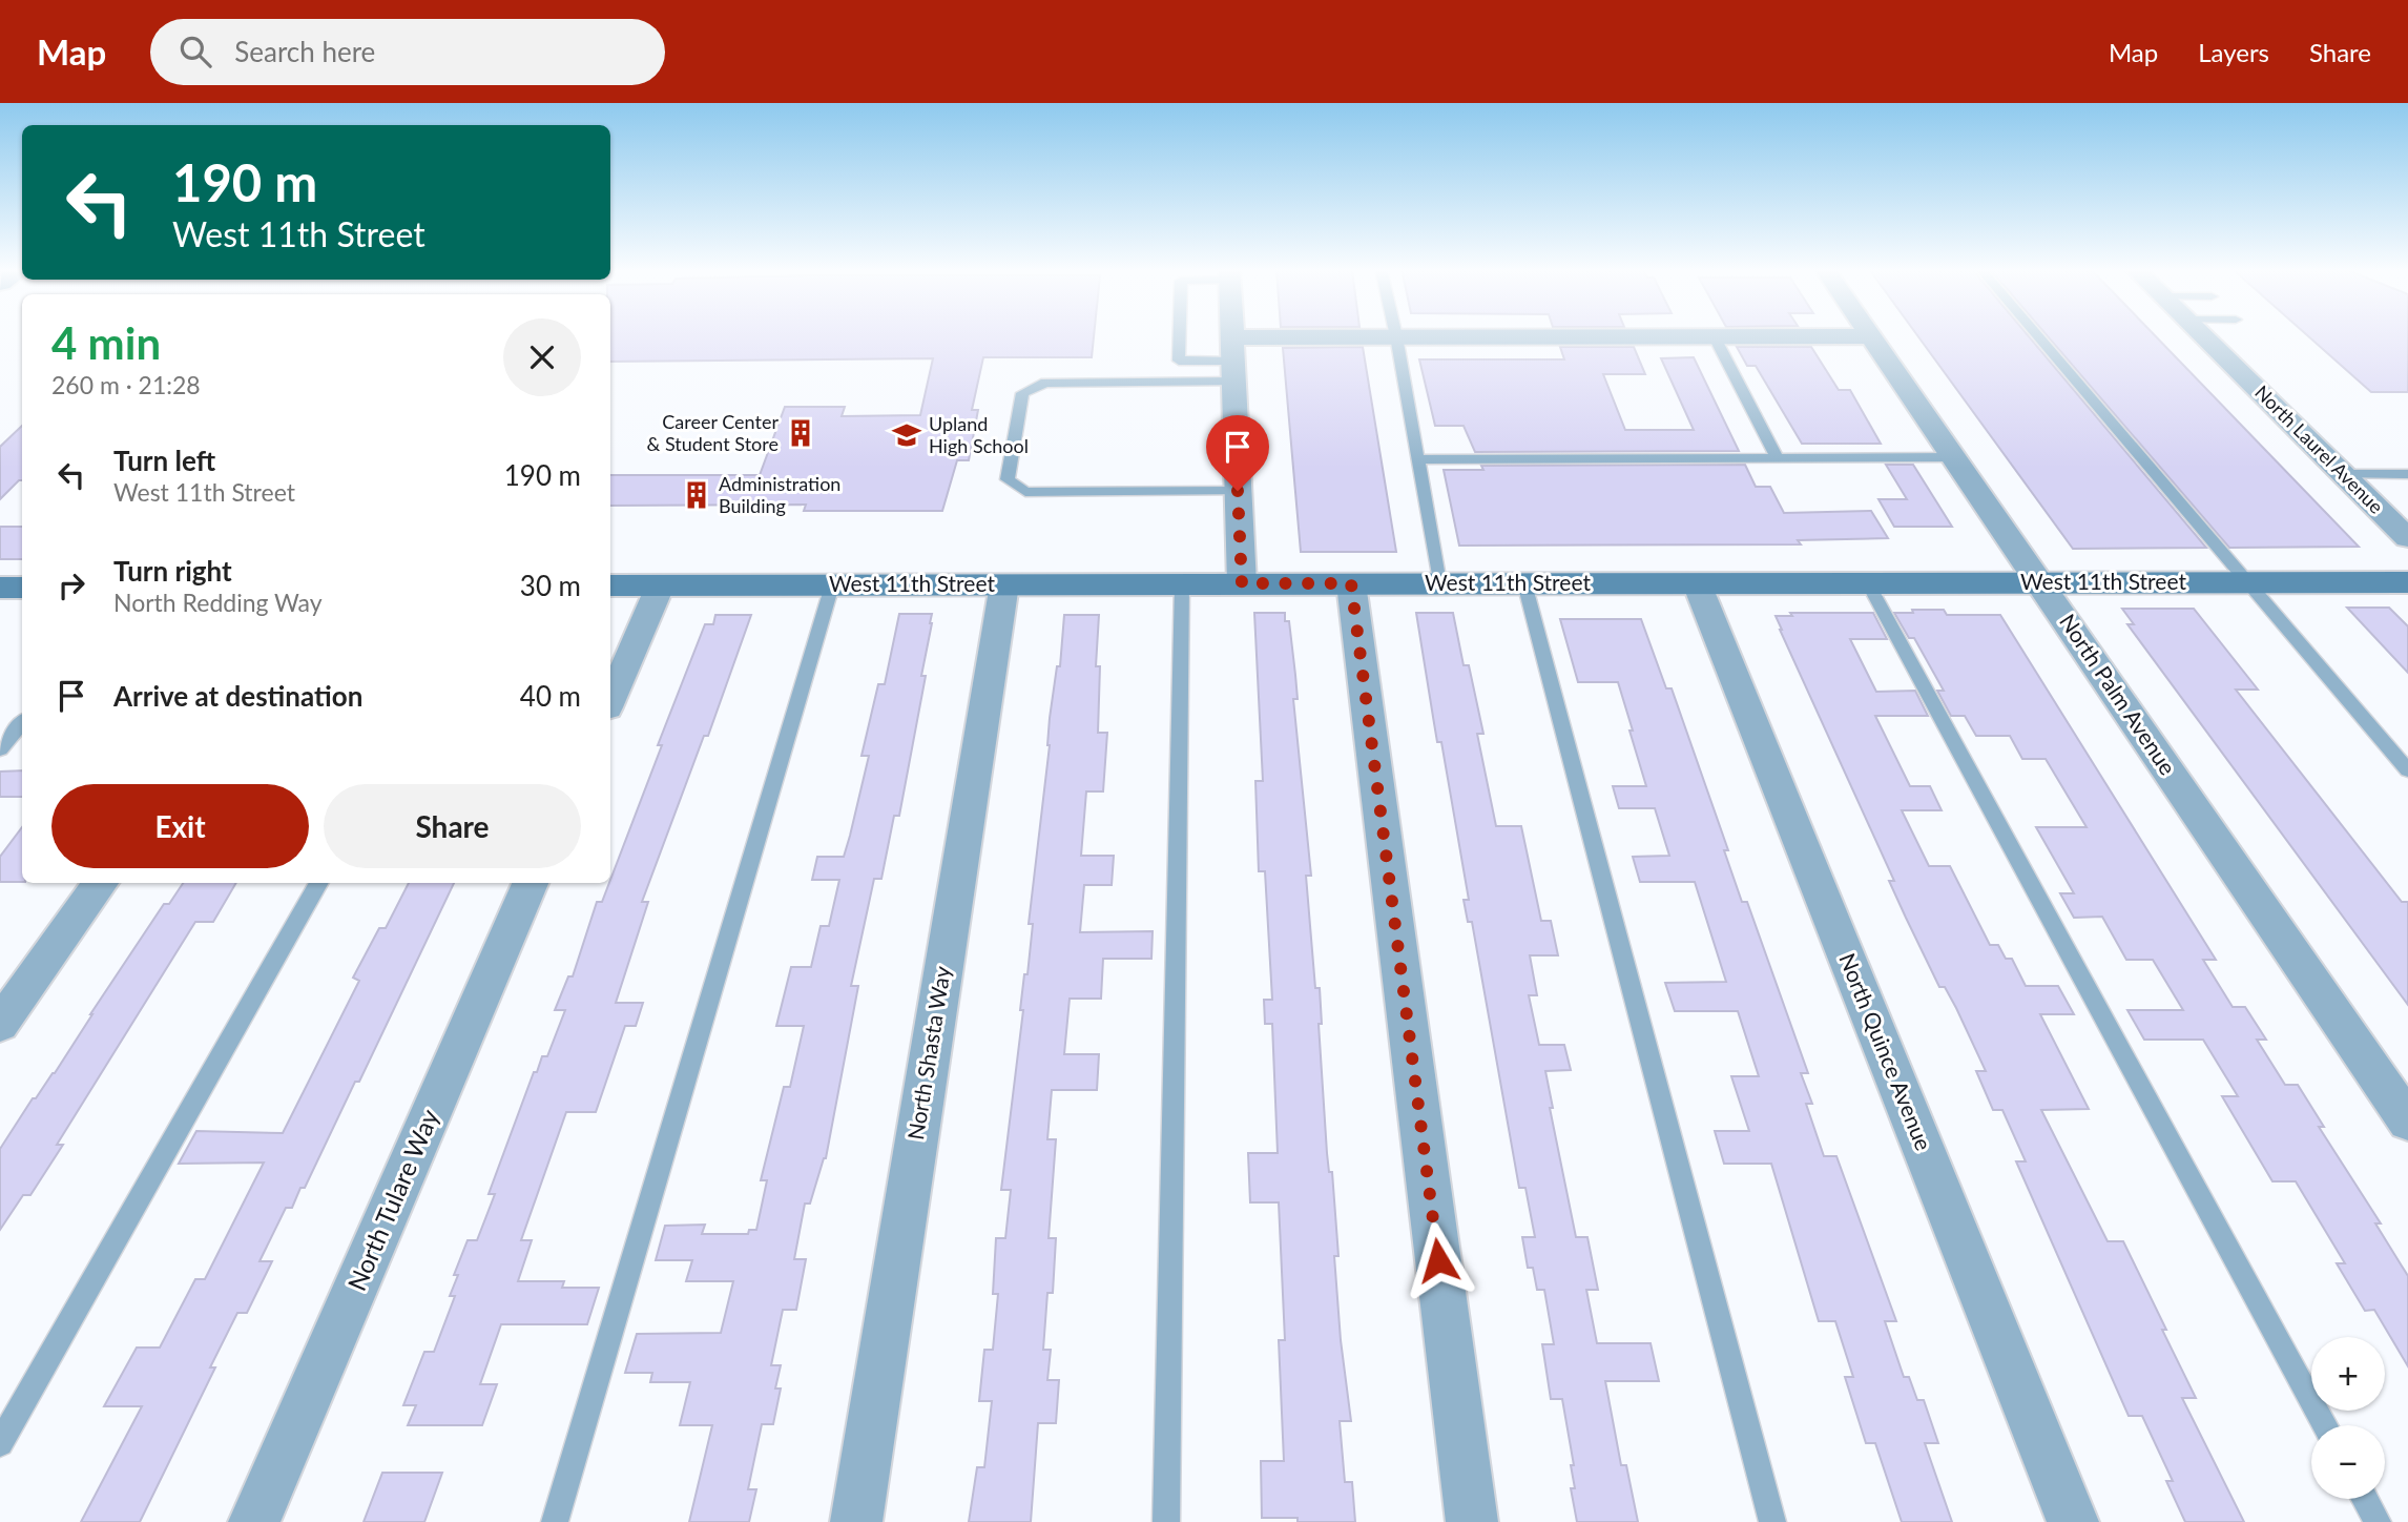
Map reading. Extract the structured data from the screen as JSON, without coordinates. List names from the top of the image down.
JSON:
{
  "streets": {
    "street": [
      "North Laurel Avenue",
      "West 11th Street",
      "North Palm Avenue",
      "North Quince Avenue",
      "North Shasta Way",
      "North Tulare Way"
    ]
  },
  "crossings": [
    ["West 11th Street", "North Palm Avenue"],
    ["West 11th Street", "North Quince Avenue"],
    ["West 11th Street", "North Shasta Way"]
  ],
  "places": {
    "building": ["Career Center & Student Store", "Administration Building"],
    "school or university": ["Upland High School"]
  },
  "page": {
    "header": "Map",
    "search": "Search here",
    "nav": ["Map", "Layers", "Share"],
    "turn": ["190 m", "West 11th Street"],
    "heading": ["4 min", "260 m · 21:28"],
    "list": [
      {
        "name": "Turn left",
        "note": "West 11th Street",
        "value": "190 m"
      },
      {
        "name": "Turn right",
        "note": "North Redding Way",
        "value": "30 m"
      },
      {
        "name": "Arrive at destination",
        "value": "40 m"
      }
    ],
    "buttons": ["Exit", "Share"],
    "map_buttons": ["+", "−"]
  }
}
